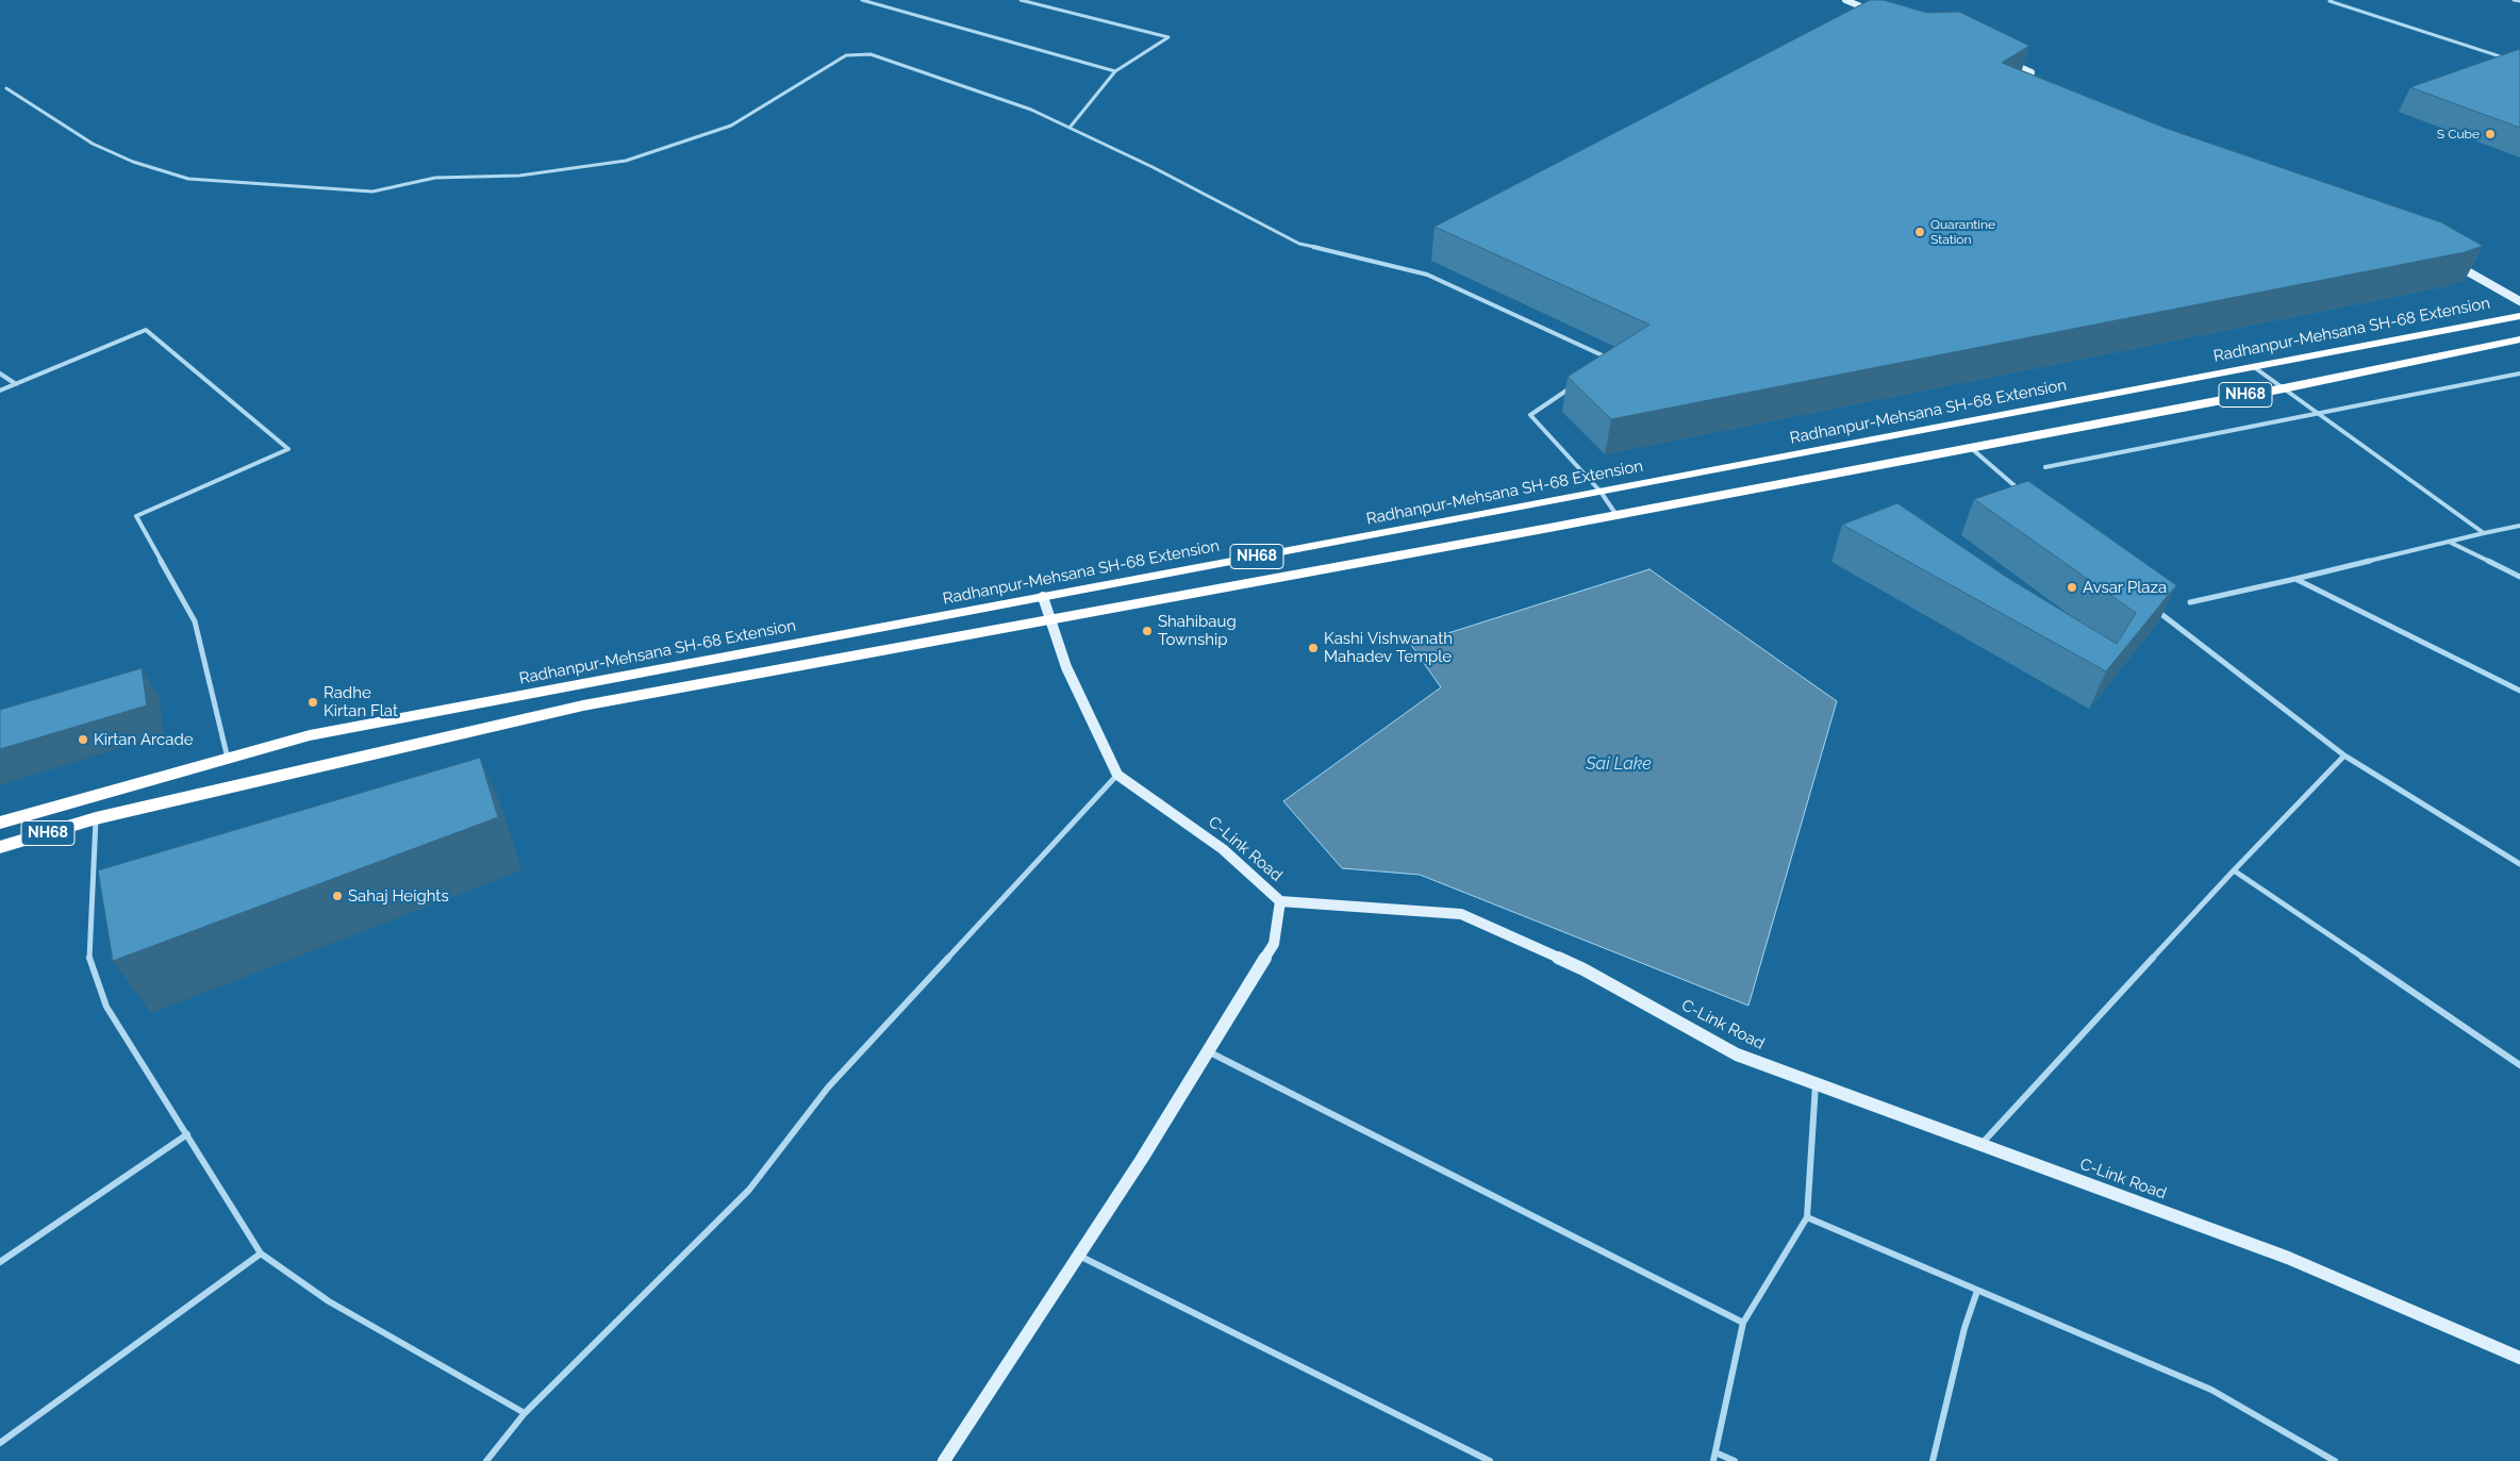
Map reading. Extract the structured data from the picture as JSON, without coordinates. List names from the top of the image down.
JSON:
{
  "streets": {
    "highway": ["Radhanpur-Mehsana SH-68 Extension", "NH68"],
    "street": ["C-Link Road"]
  },
  "crossings": [
    ["Radhanpur-Mehsana SH-68 Extension", "C-Link Road"],
    ["NH68", "C-Link Road"]
  ],
  "water": ["Sai Lake"],
  "places": [
    "S Cube",
    "Quarantine Station",
    "Avsar Plaza",
    "Shahibaug Township",
    "Kashi Vishwanath Mahadev Temple",
    "Radhe Kirtan Flat",
    "Kirtan Arcade",
    "Sahaj Heights"
  ]
}
